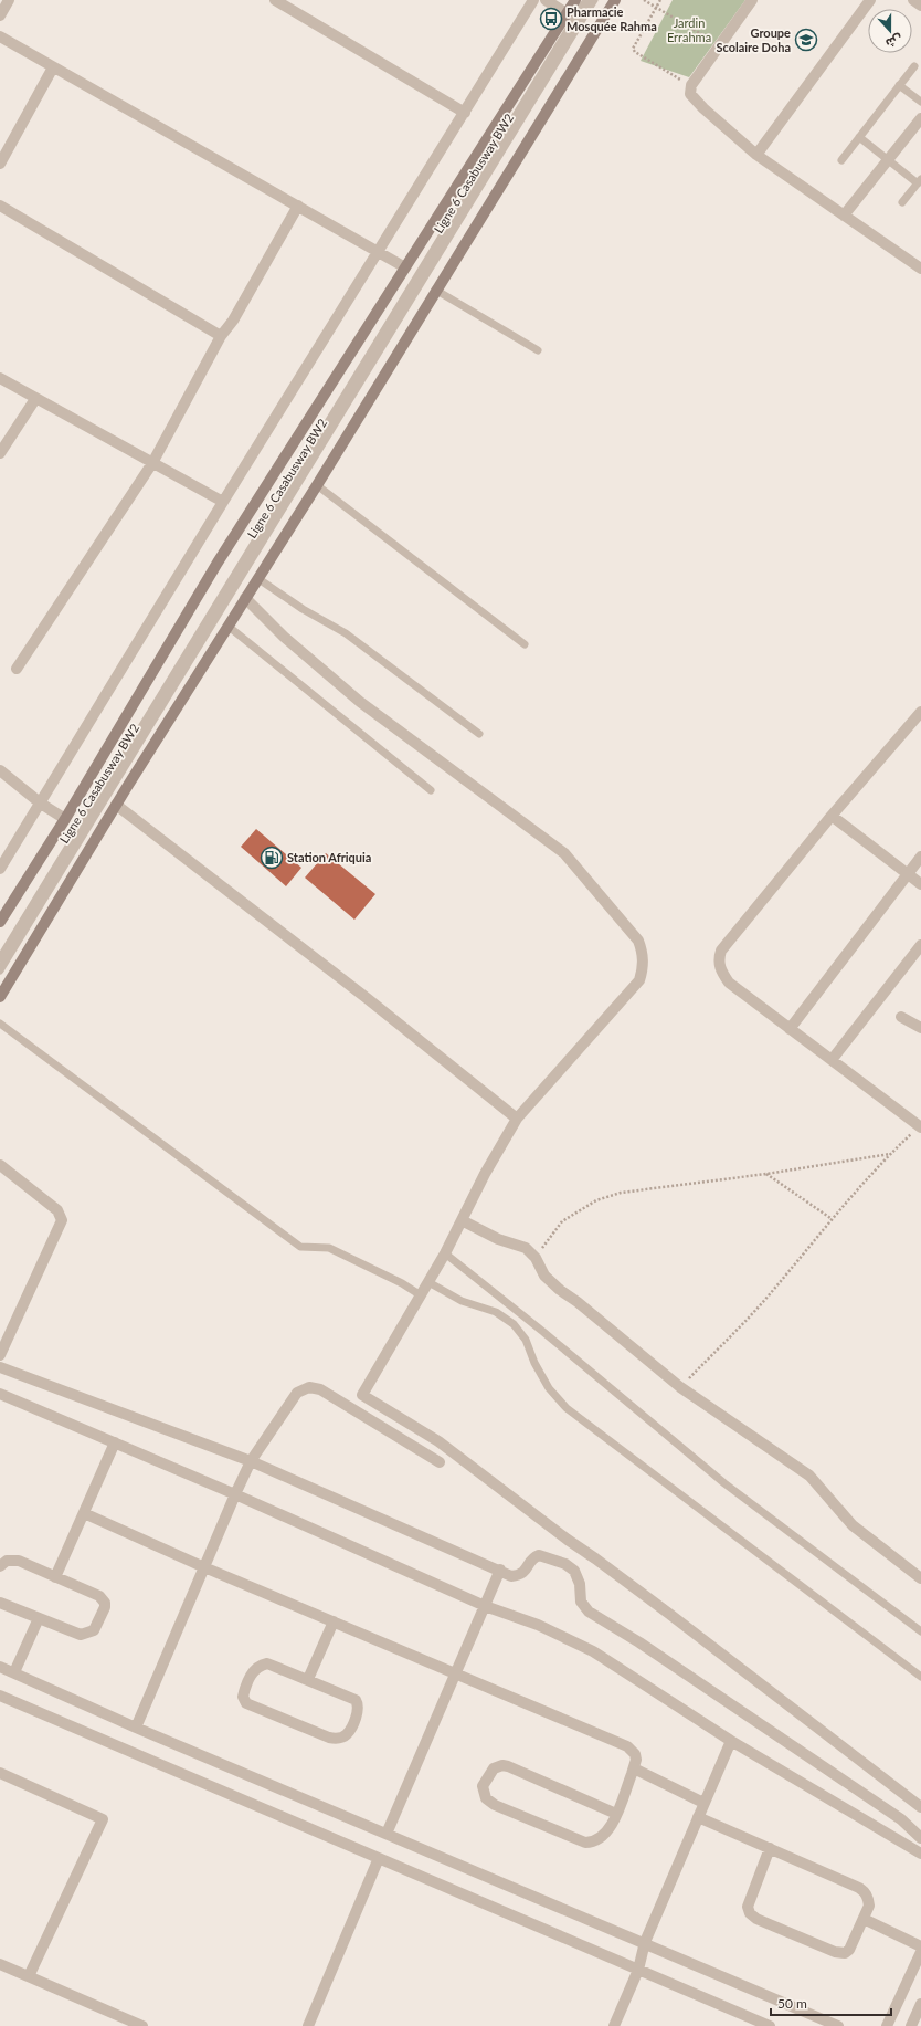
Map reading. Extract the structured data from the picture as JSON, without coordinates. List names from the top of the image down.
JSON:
{
  "streets": {
    "lane": ["Ligne 6 Casabusway BW2"]
  },
  "parks": ["Jardin Errahma"],
  "places": {
    "bus stop": ["Pharmacie Mosquée Rahma"],
    "school or university": ["Groupe Scolaire Doha"],
    "fuel station": ["Station Afriquia"]
  },
  "scale_bar": "50 m",
  "north": "bottom"
}
